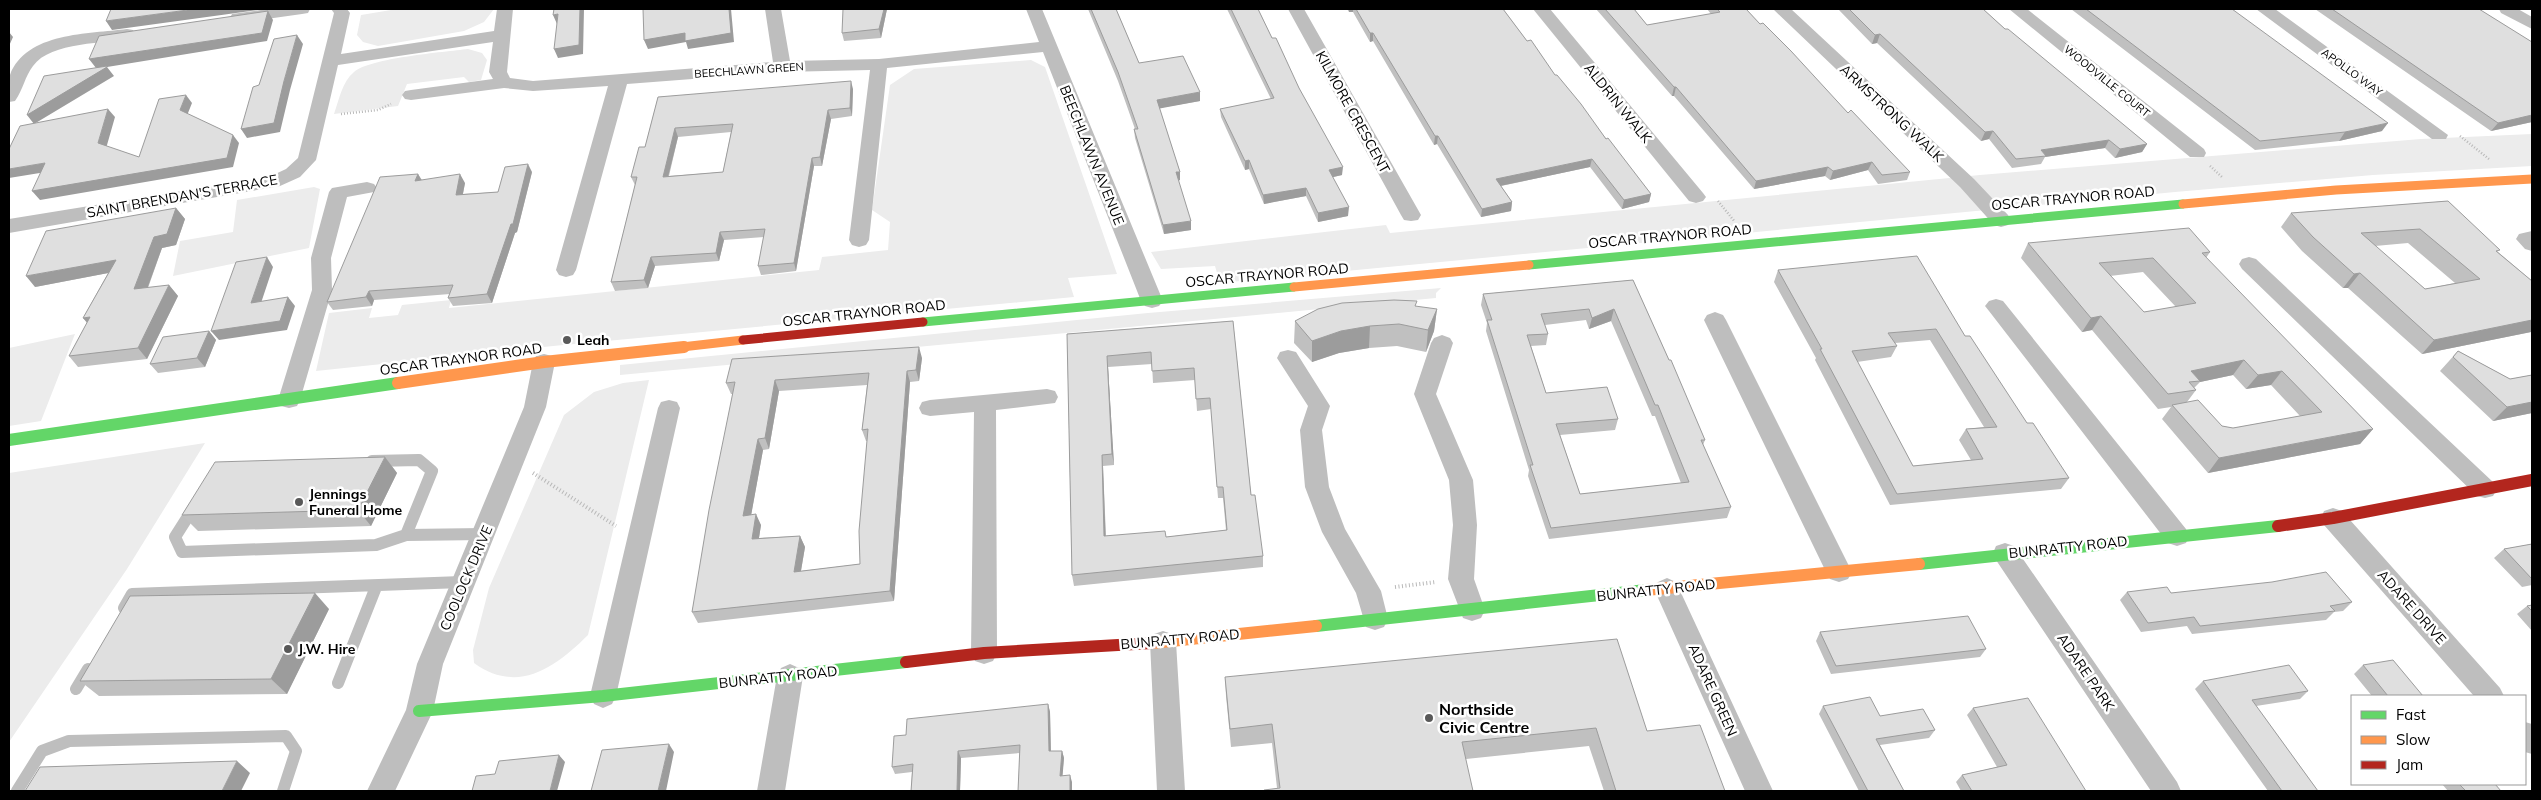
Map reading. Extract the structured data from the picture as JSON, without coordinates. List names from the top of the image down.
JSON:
{
  "streets": {
    "main road": ["OSCAR TRAYNOR ROAD", "BUNRATTY ROAD"],
    "street": [
      "BEECHLAWN GREEN",
      "APOLLO WAY",
      "WOODVILLE COURT",
      "ALDRIN WALK",
      "KILMORE CRESCENT",
      "ARMSTRONG WALK",
      "BEECHLAWN AVENUE",
      "SAINT BRENDAN'S TERRACE",
      "COOLOCK DRIVE",
      "ADARE DRIVE",
      "ADARE PARK",
      "ADARE GREEN"
    ]
  },
  "crossings": [
    ["BEECHLAWN GREEN", "BEECHLAWN AVENUE"],
    ["ARMSTRONG WALK", "OSCAR TRAYNOR ROAD"],
    ["BEECHLAWN AVENUE", "OSCAR TRAYNOR ROAD"],
    ["OSCAR TRAYNOR ROAD", "COOLOCK DRIVE"],
    ["BUNRATTY ROAD", "COOLOCK DRIVE"],
    ["BUNRATTY ROAD", "ADARE DRIVE"],
    ["BUNRATTY ROAD", "ADARE PARK"],
    ["BUNRATTY ROAD", "ADARE GREEN"]
  ],
  "places": [
    "Leah",
    "Jennings Funeral Home",
    "J.W. Hire",
    "Northside Civic Centre"
  ],
  "legend": ["Fast", "Slow", "Jam"]
}
